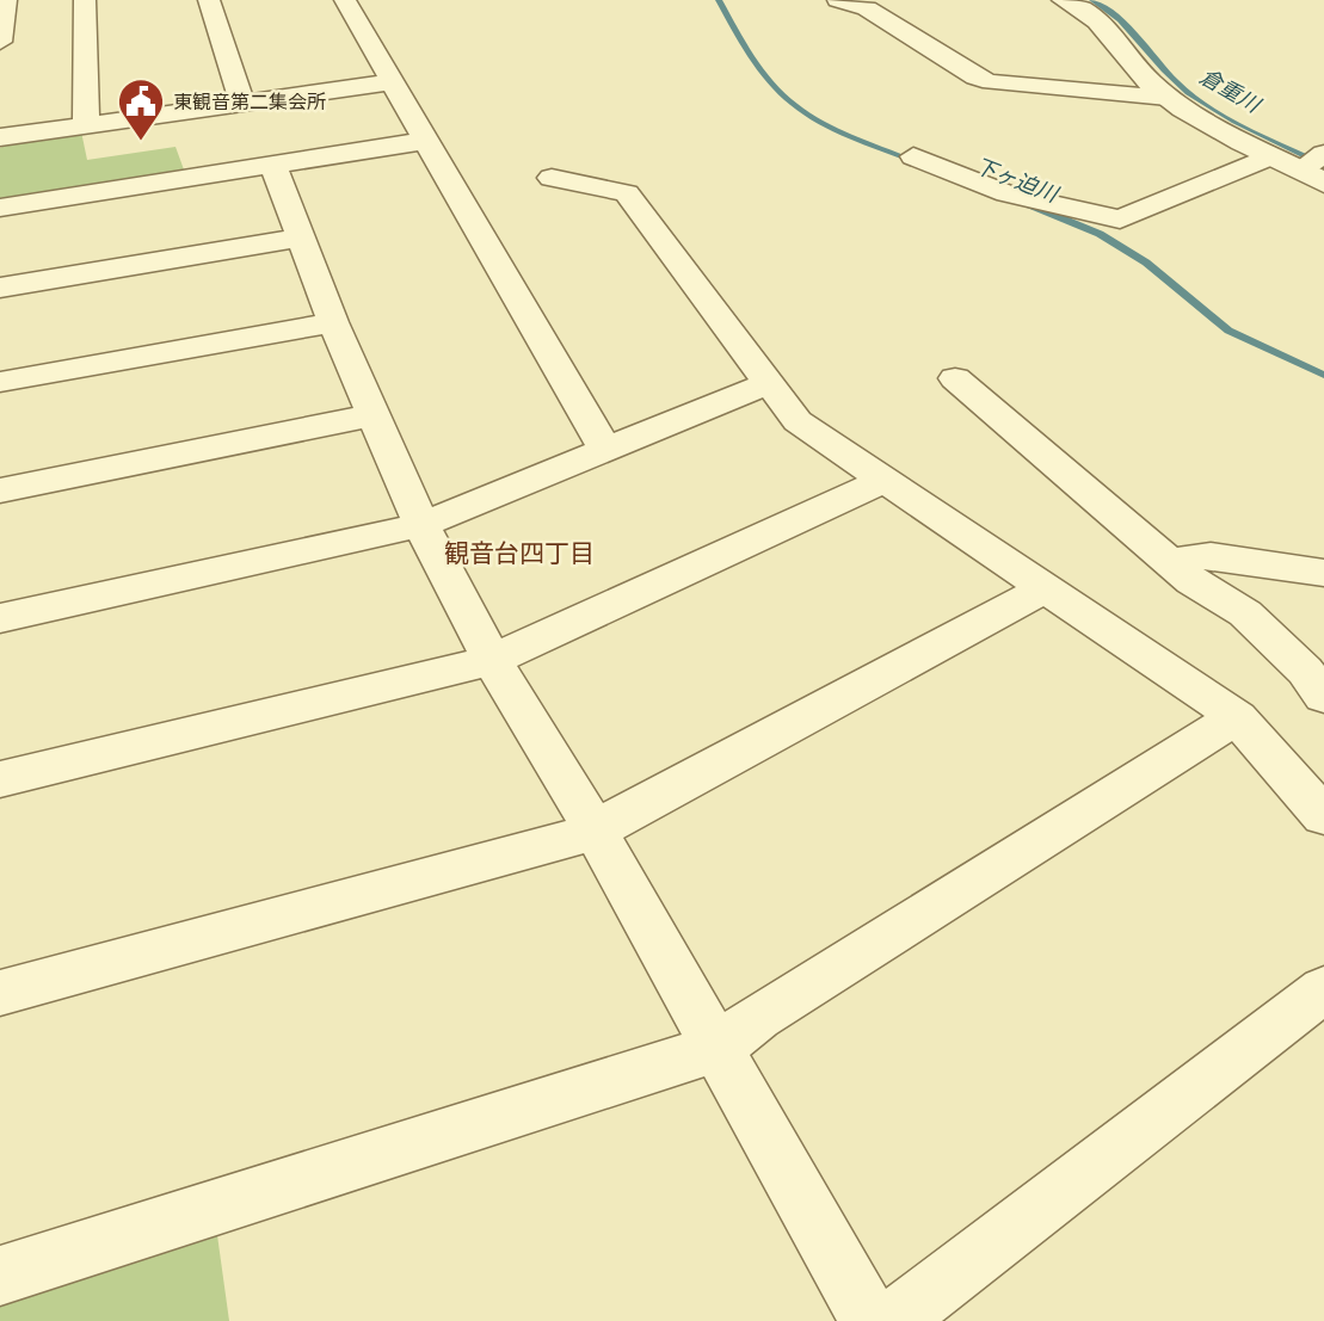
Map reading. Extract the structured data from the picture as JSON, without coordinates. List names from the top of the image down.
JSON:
{
  "districts": ["観音台四丁目"],
  "water": ["倉重川", "下ヶ迫川"],
  "places": {
    "public building": ["東観音第二集会所"]
  }
}
